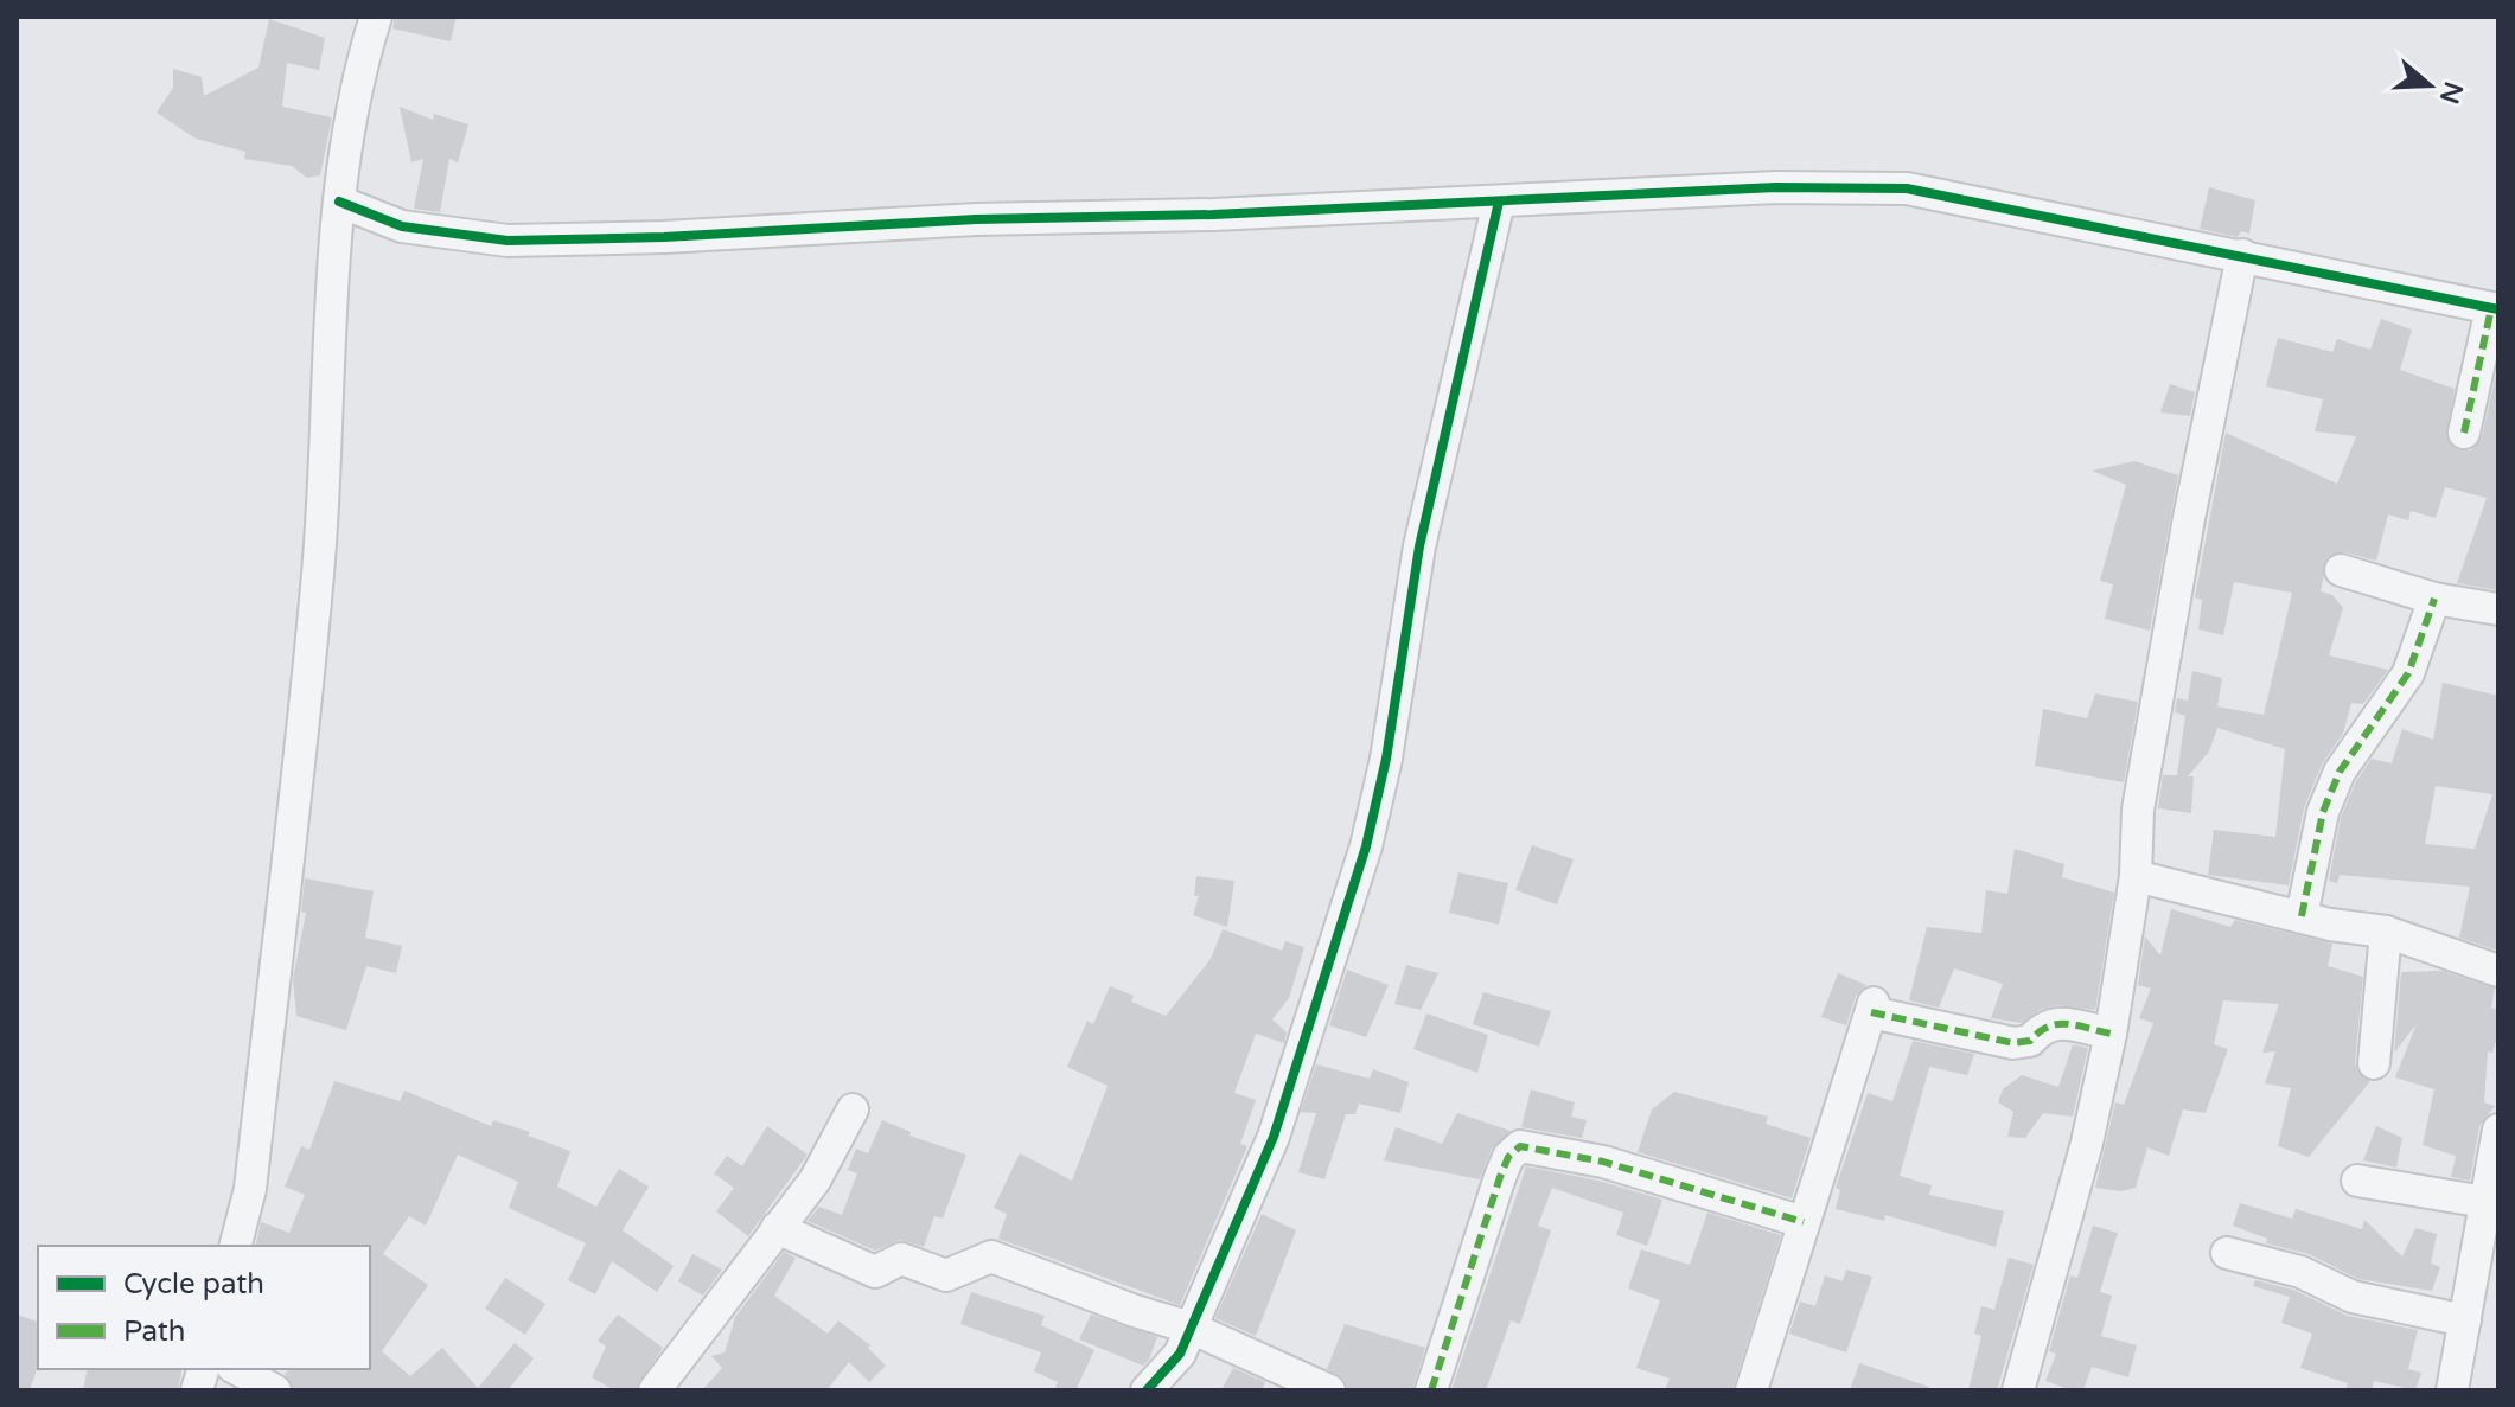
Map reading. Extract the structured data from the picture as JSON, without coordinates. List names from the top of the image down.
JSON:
{
  "legend": ["Cycle path", "Path"],
  "north": "right"
}
